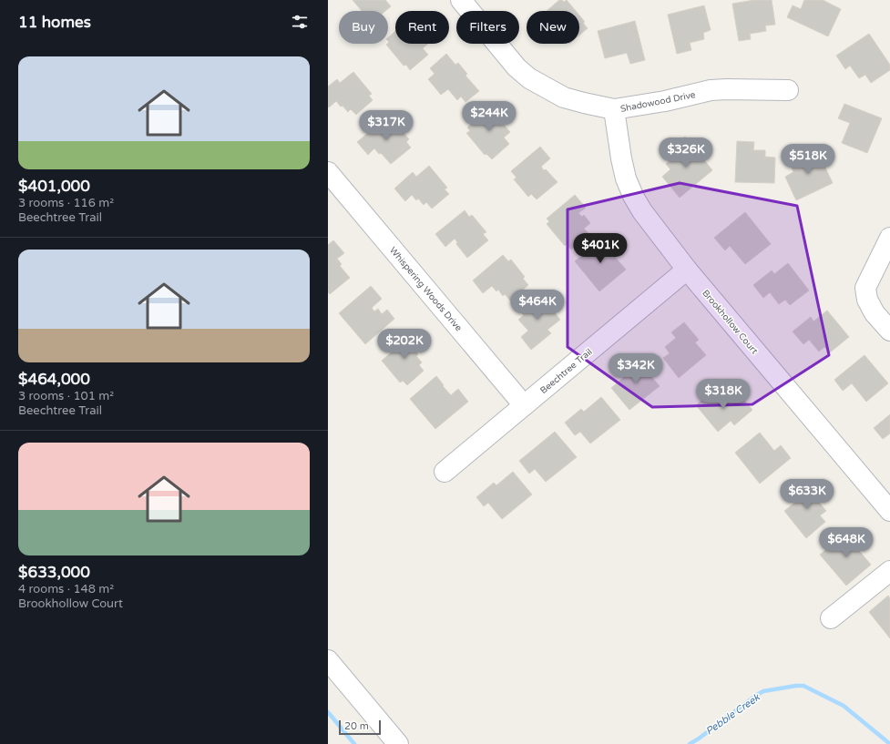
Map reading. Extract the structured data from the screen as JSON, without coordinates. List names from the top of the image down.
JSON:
{
  "streets": {
    "street": [
      "Shadowood Drive",
      "Whispering Woods Drive",
      "Brookhollow Court",
      "Beechtree Trail"
    ]
  },
  "crossings": [
    ["Shadowood Drive", "Brookhollow Court"],
    ["Whispering Woods Drive", "Beechtree Trail"],
    ["Brookhollow Court", "Beechtree Trail"]
  ],
  "water": ["Pebble Creek"],
  "scale_bar": "20 m",
  "page": {
    "heading": "11 homes",
    "chip": [
      "Buy",
      "Rent",
      "Filters",
      "New"
    ],
    "list": [
      {
        "name": "$401,000",
        "note": "3 rooms · 116 m² · Beechtree Trail"
      },
      {
        "name": "$464,000",
        "note": "3 rooms · 101 m² · Beechtree Trail"
      },
      {
        "name": "$633,000",
        "note": "4 rooms · 148 m² · Brookhollow Court"
      }
    ],
    "price": [
      "$244K",
      "$317K",
      "$326K",
      "$518K",
      "$401K",
      "$464K",
      "$202K",
      "$342K",
      "$318K",
      "$633K",
      "$648K"
    ],
    "scale": "20 m"
  }
}
